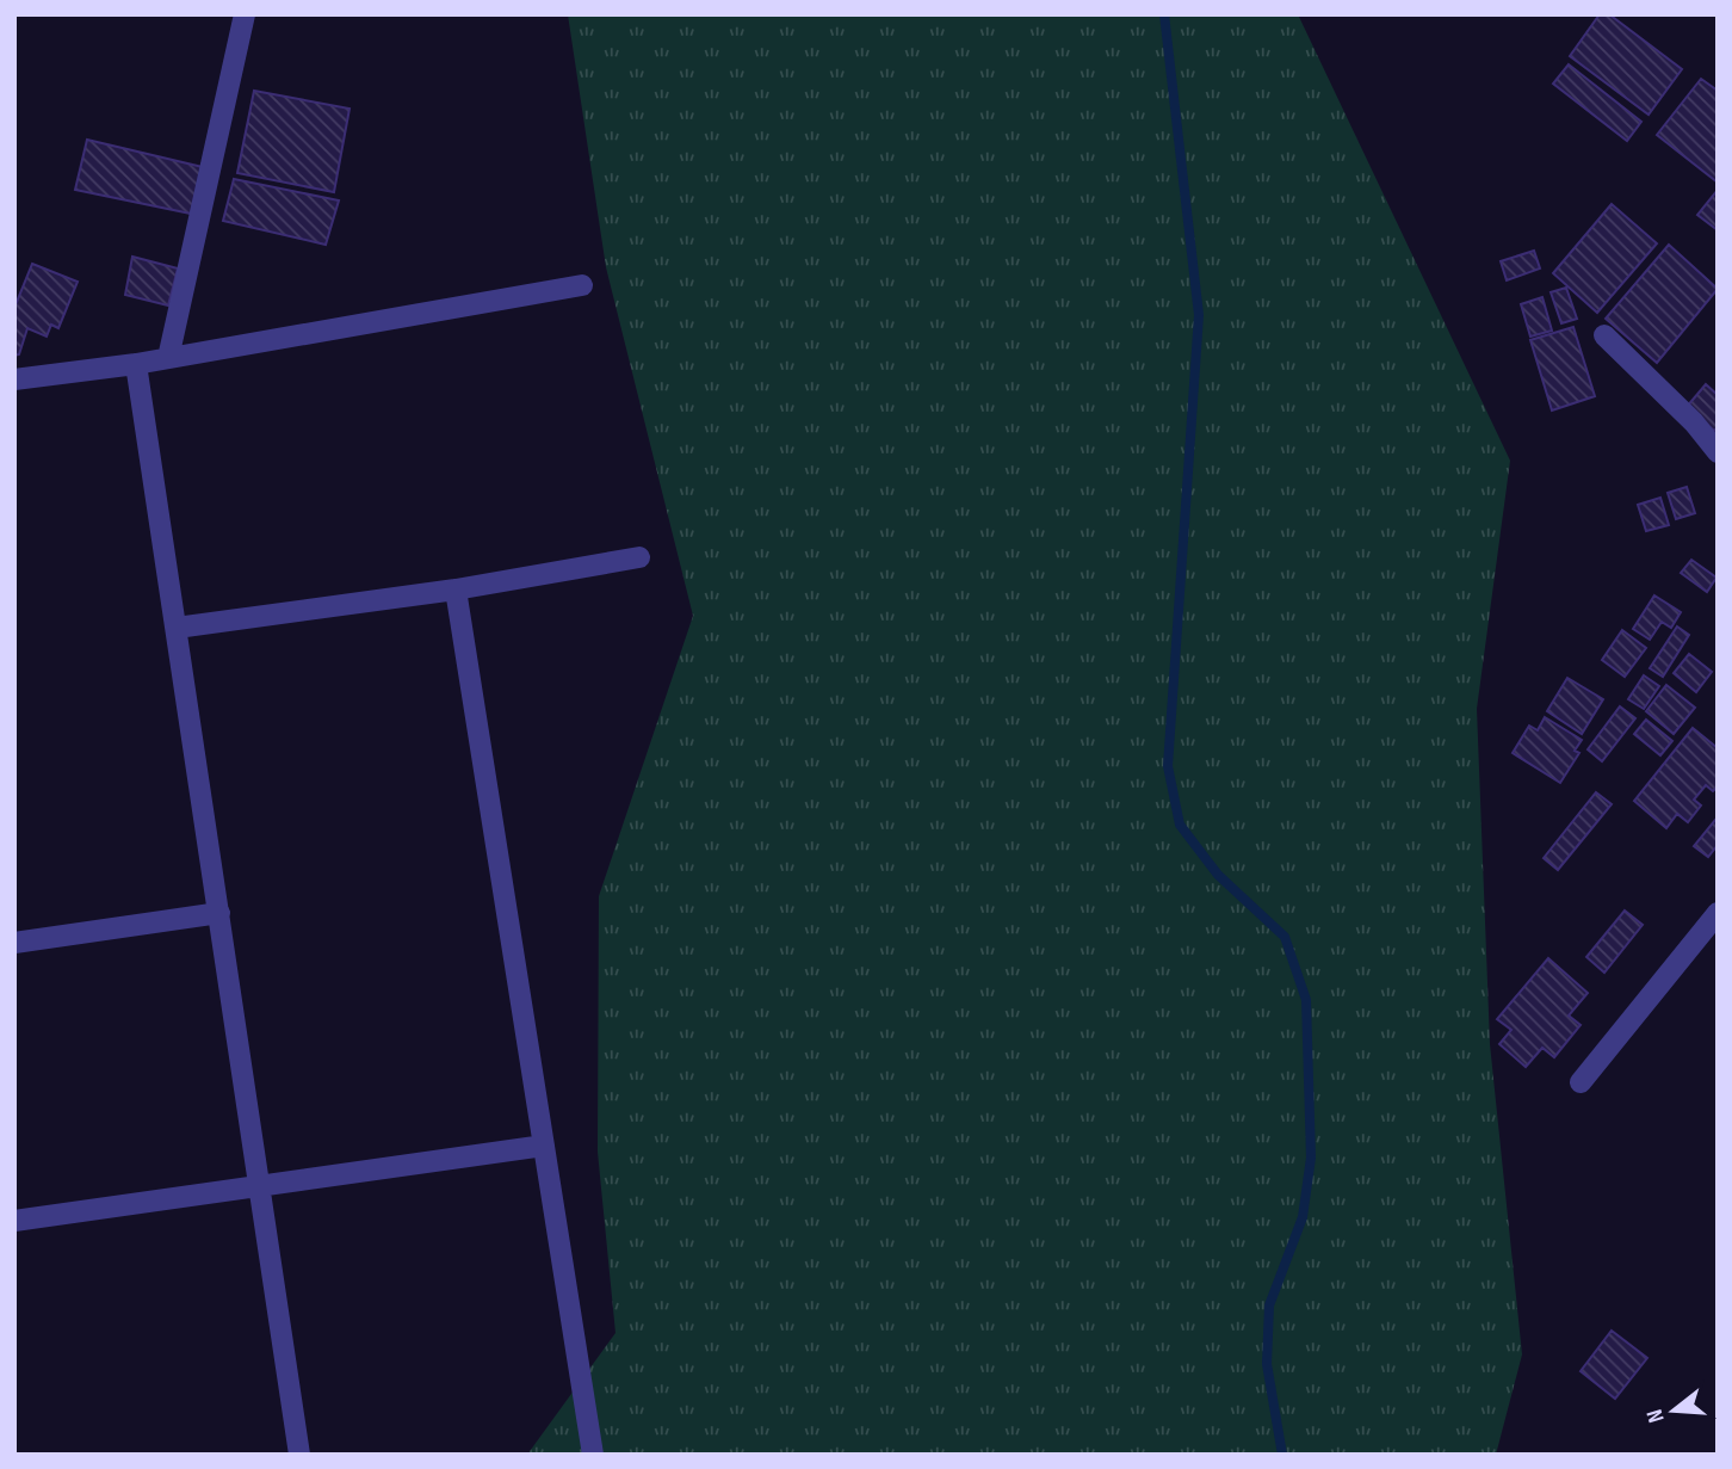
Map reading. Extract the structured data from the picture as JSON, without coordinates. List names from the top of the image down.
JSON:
{
  "north": "left"
}
